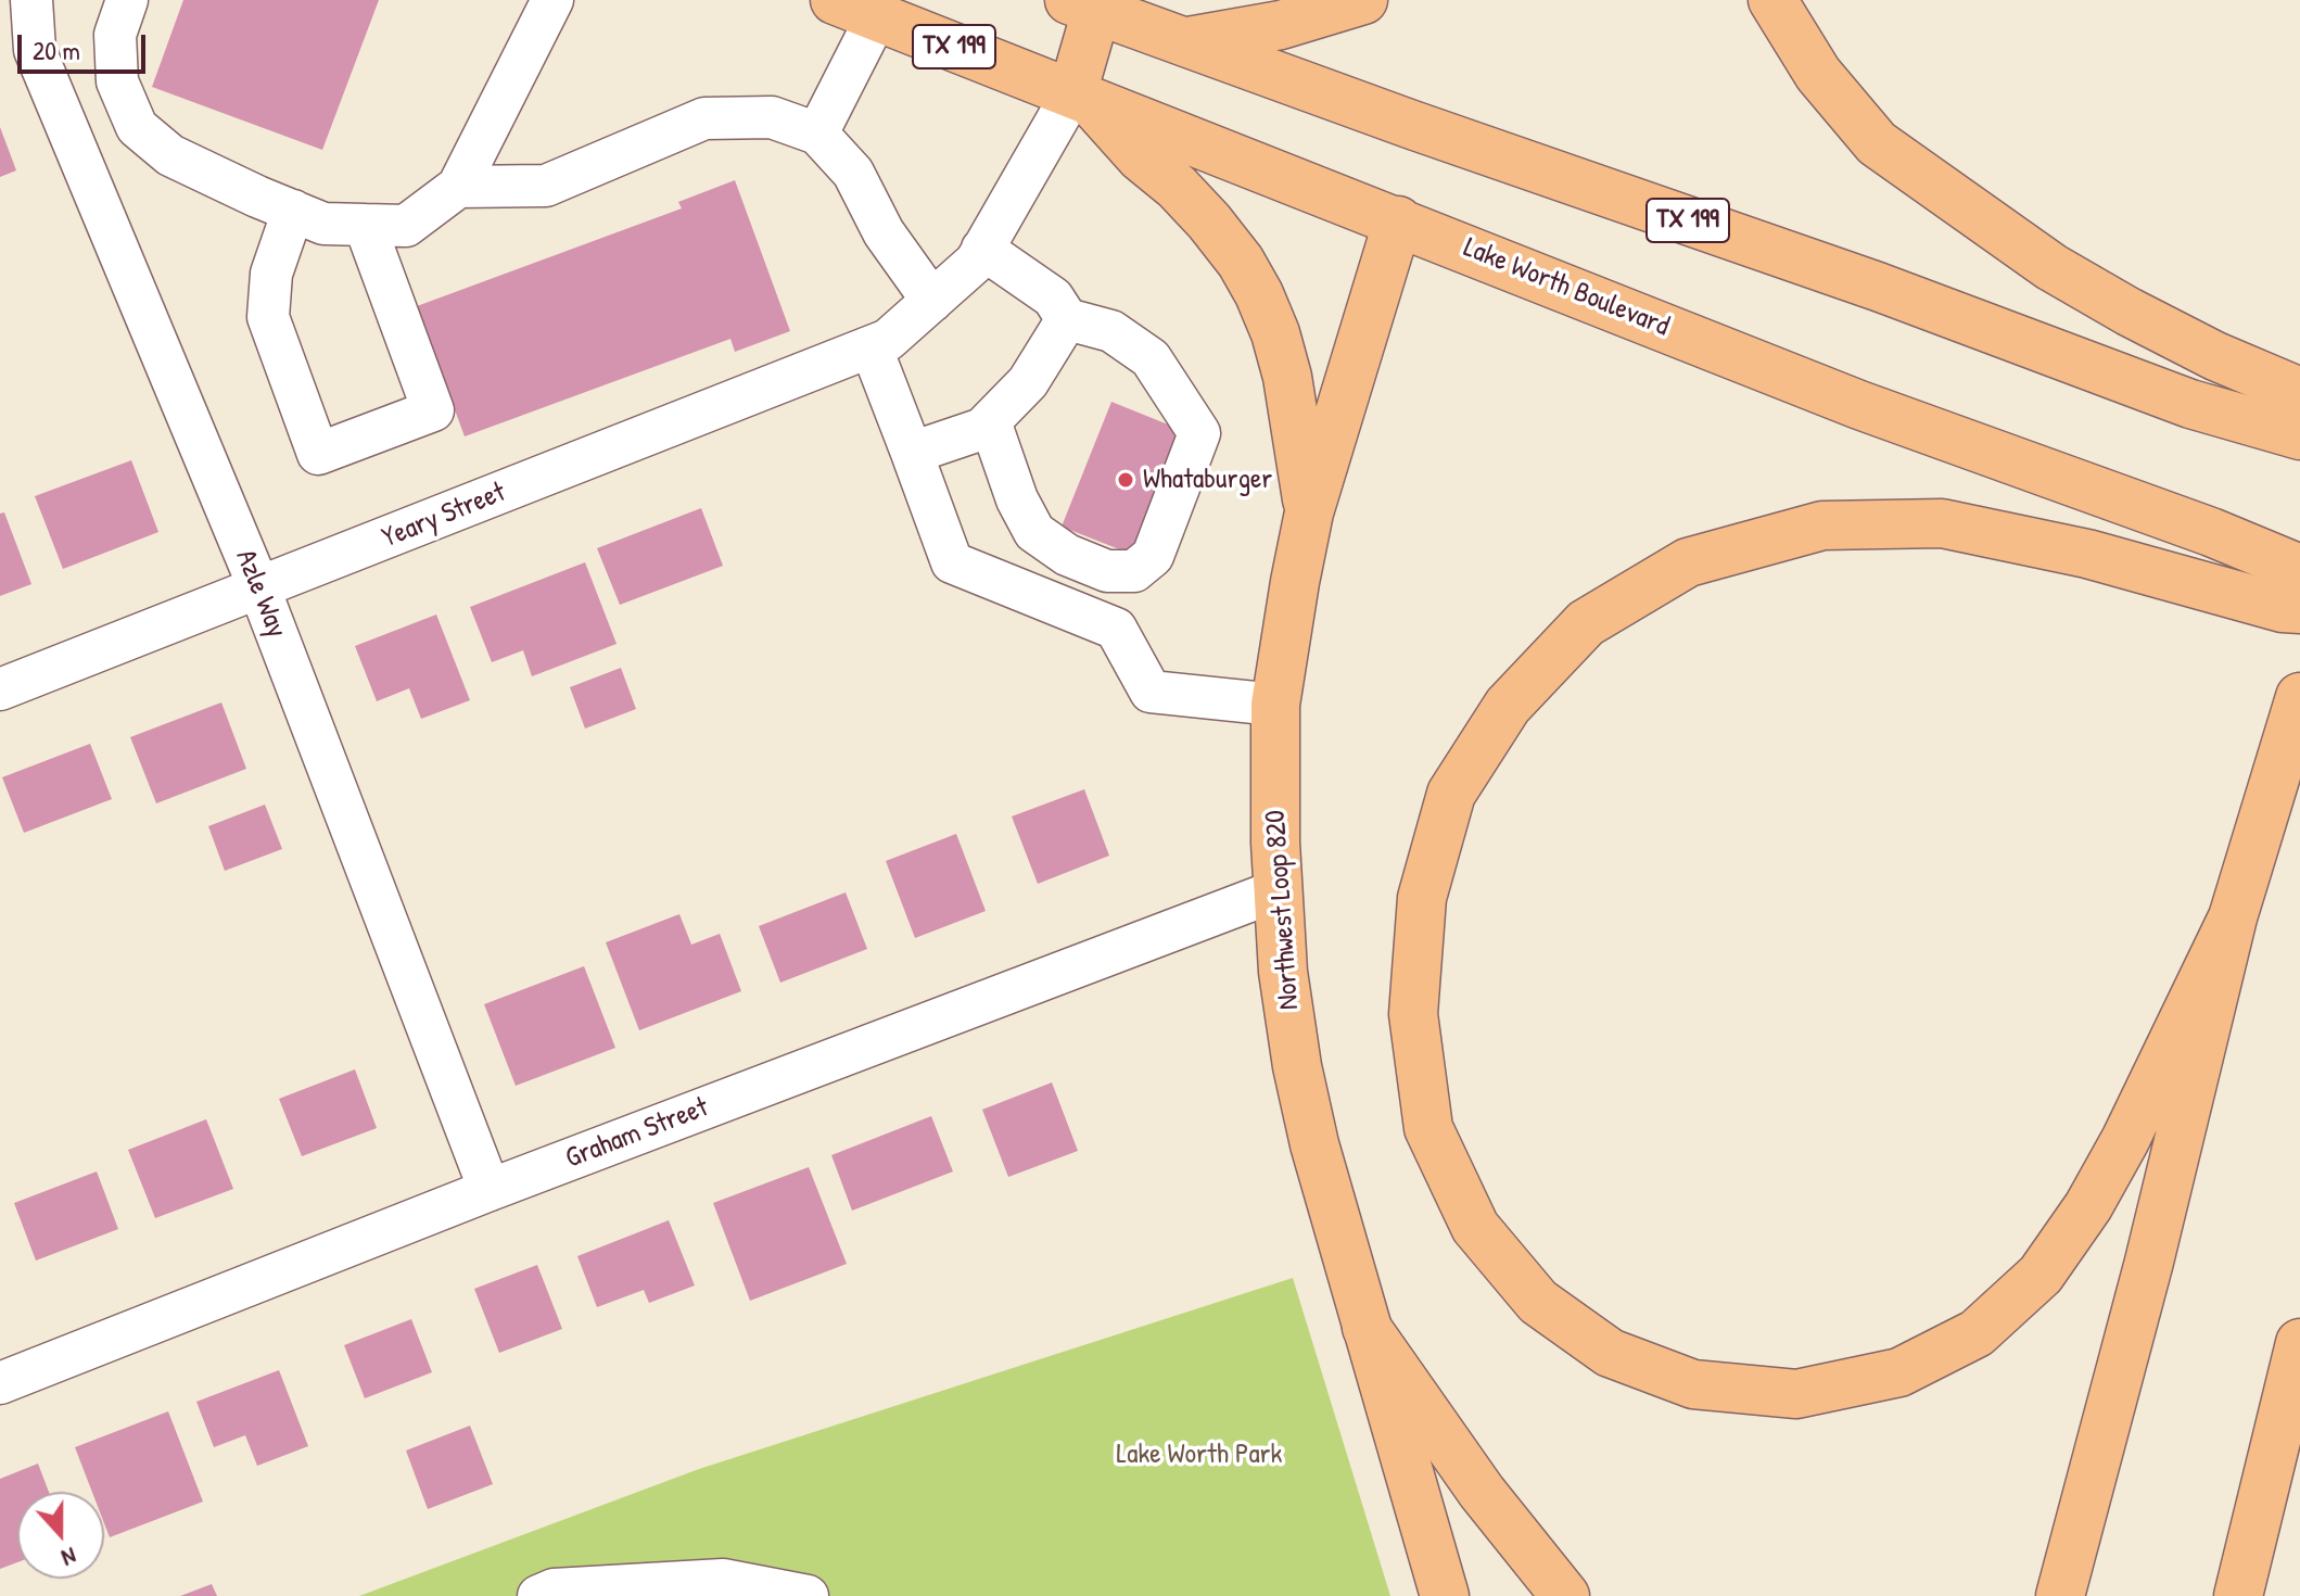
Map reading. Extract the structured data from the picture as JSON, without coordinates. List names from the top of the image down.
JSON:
{
  "streets": {
    "main road": ["TX 199", "Lake Worth Boulevard", "Northwest Loop 820"],
    "street": ["Yeary Street", "Azle Way", "Graham Street"]
  },
  "crossings": [
    ["Lake Worth Boulevard", "Yeary Street"],
    ["Lake Worth Boulevard", "Northwest Loop 820"],
    ["Yeary Street", "Azle Way"],
    ["Azle Way", "Graham Street"],
    ["Northwest Loop 820", "Graham Street"]
  ],
  "parks": ["Lake Worth Park"],
  "places": ["Whataburger"],
  "scale_bar": "20 m",
  "north": "bottom"
}
